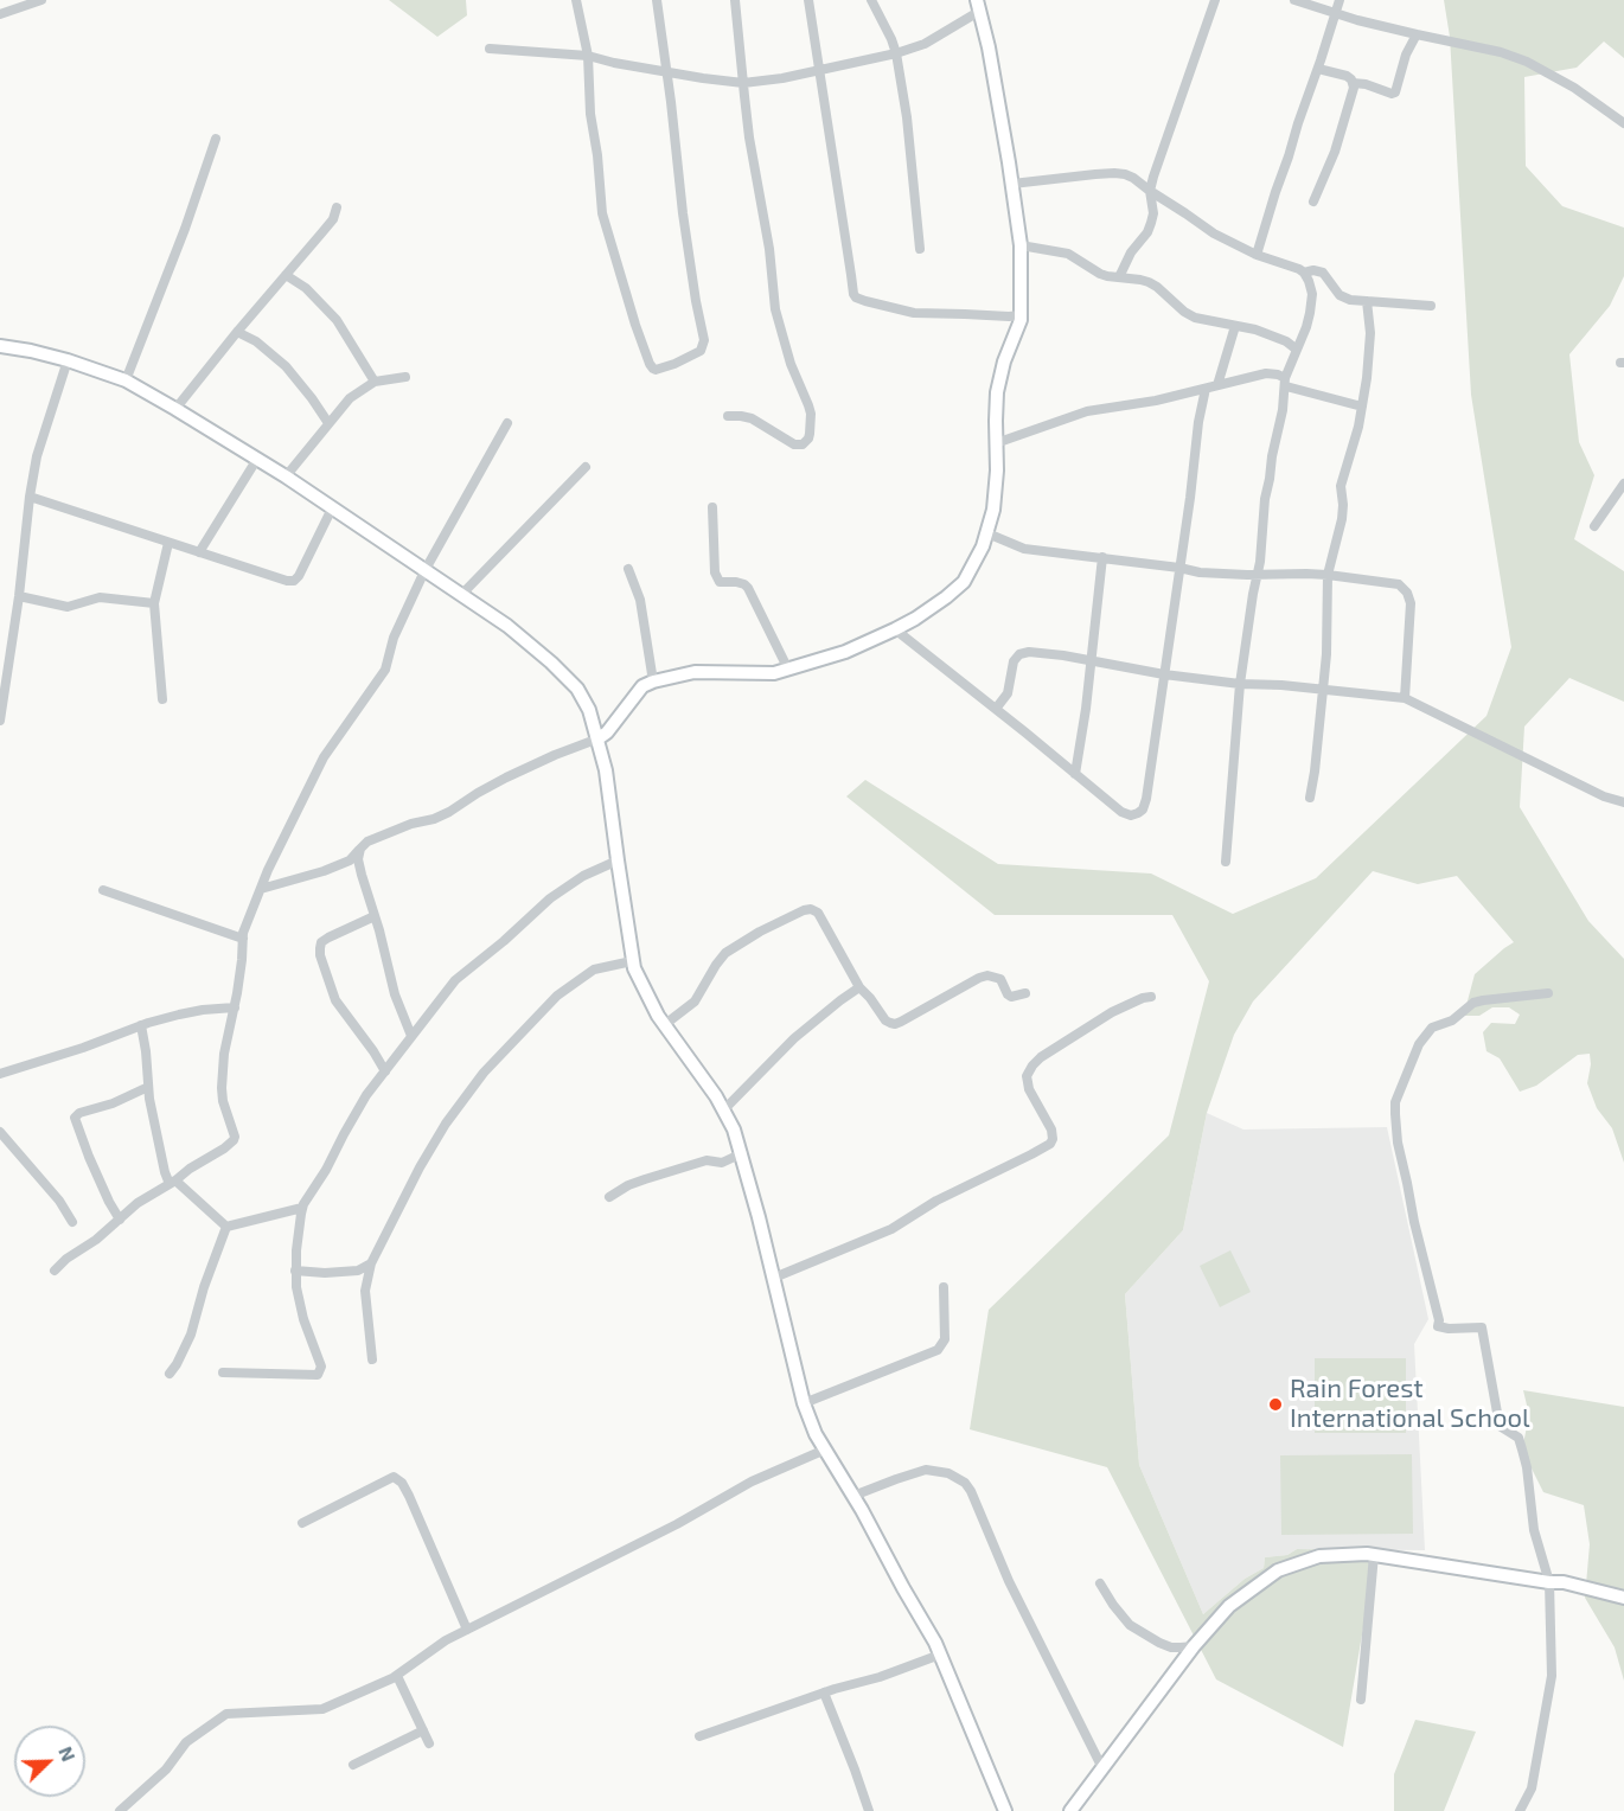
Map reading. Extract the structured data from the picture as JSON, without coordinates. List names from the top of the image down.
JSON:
{
  "places": ["Rain Forest International School"],
  "north": "top right"
}
